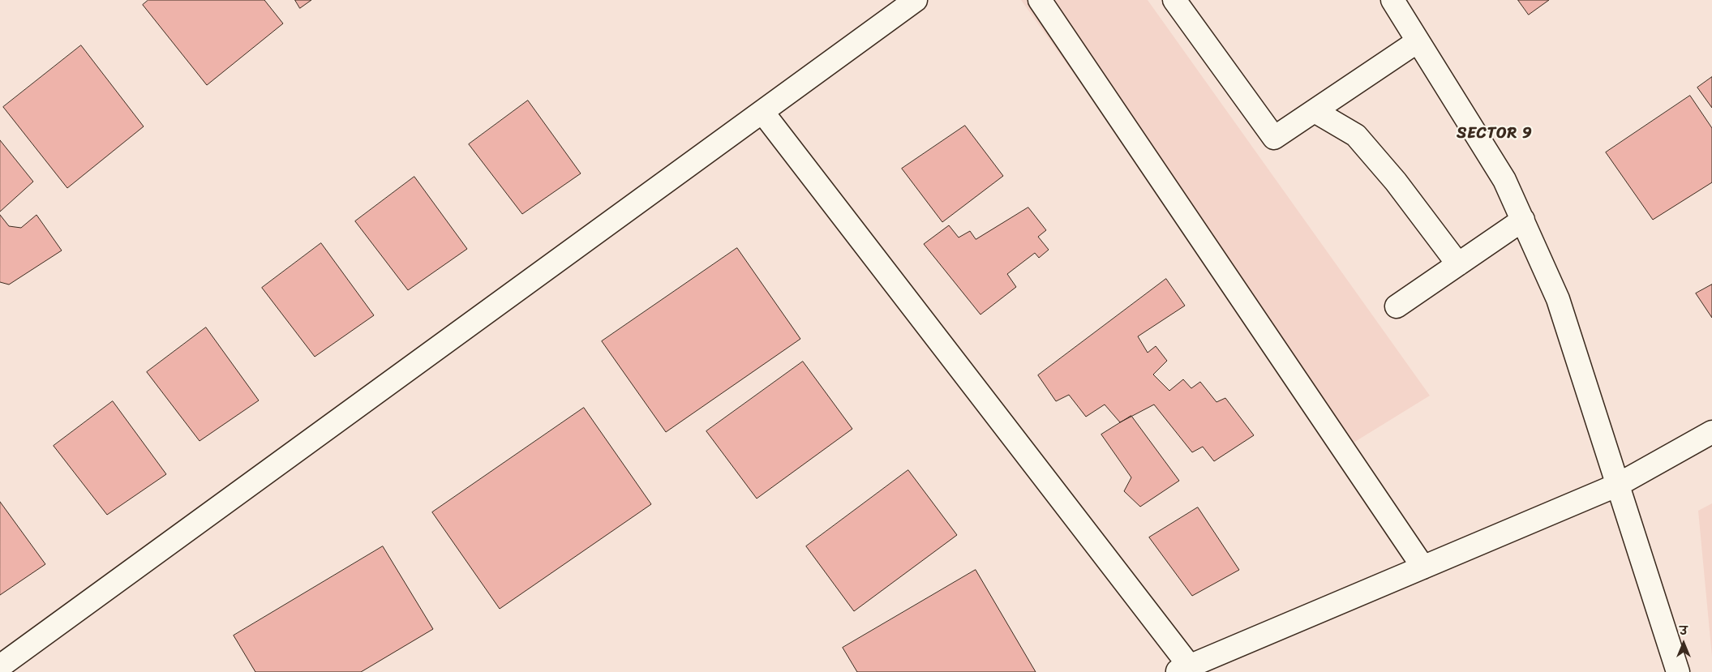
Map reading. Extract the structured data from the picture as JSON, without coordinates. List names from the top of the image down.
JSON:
{
  "districts": ["SECTOR 9"],
  "north": "top"
}
